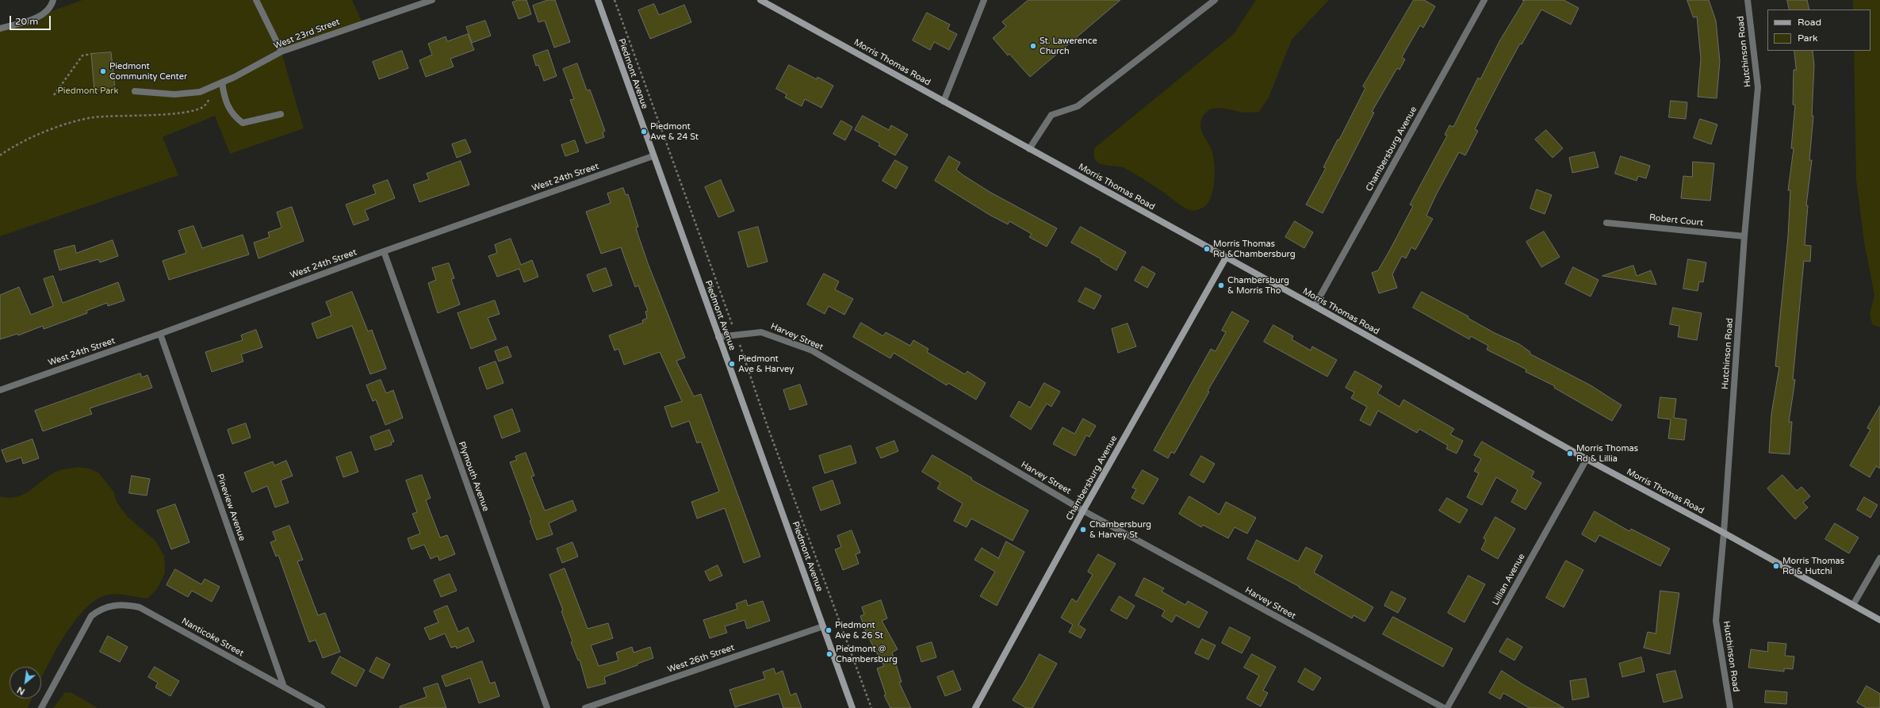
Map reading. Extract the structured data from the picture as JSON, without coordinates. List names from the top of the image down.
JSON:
{
  "streets": {
    "main road": ["Morris Thomas Road", "Piedmont Avenue", "Chambersburg Avenue"],
    "street": [
      "West 23rd Street",
      "Hutchinson Road",
      "West 24th Street",
      "Robert Court",
      "Harvey Street",
      "Plymouth Avenue",
      "Pineview Avenue",
      "Lillian Avenue",
      "Nanticoke Street",
      "West 26th Street"
    ]
  },
  "crossings": [
    ["Hutchinson Road", "Morris Thomas Road"],
    ["Hutchinson Road", "Robert Court"],
    ["Morris Thomas Road", "Chambersburg Avenue"],
    ["Morris Thomas Road", "Lillian Avenue"],
    ["Piedmont Avenue", "West 24th Street"],
    ["Piedmont Avenue", "Harvey Street"],
    ["Piedmont Avenue", "West 26th Street"],
    ["Chambersburg Avenue", "Harvey Street"],
    ["West 24th Street", "Plymouth Avenue"],
    ["West 24th Street", "Pineview Avenue"],
    ["Pineview Avenue", "Nanticoke Street"]
  ],
  "parks": ["Piedmont Park"],
  "places": [
    "St. Lawerence Church",
    "Piedmont Community Center",
    "Piedmont Ave & 24 St",
    "Morris Thomas Rd &Chambersburg",
    "Chambersburg & Morris Tho",
    "Piedmont Ave & Harvey",
    "Morris Thomas Rd & Lillia",
    "Chambersburg & Harvey St",
    "Morris Thomas Rd & Hutchi",
    "Piedmont Ave & 26 St",
    "Piedmont @ Chambersburg"
  ],
  "legend": ["Road", "Park"],
  "scale_bar": "20 m",
  "north": "bottom left"
}
